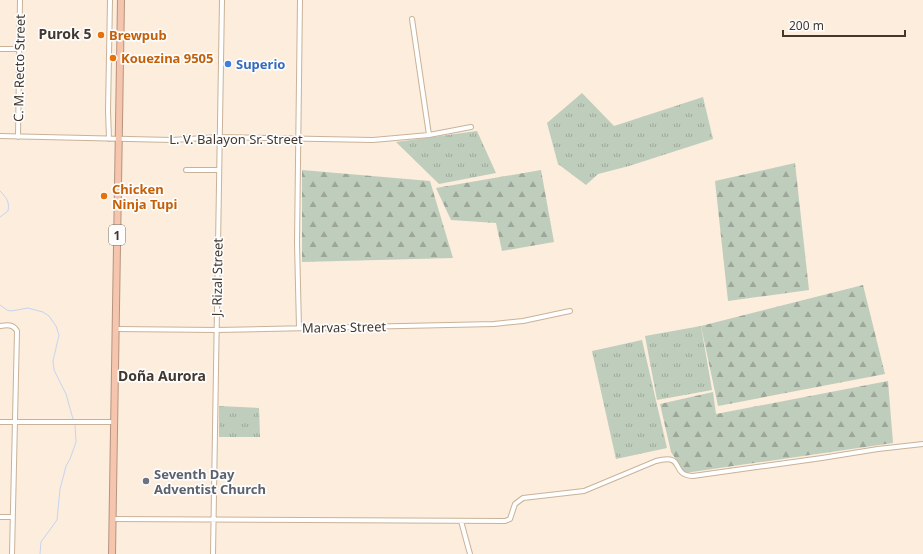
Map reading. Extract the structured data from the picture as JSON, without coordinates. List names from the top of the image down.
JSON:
{
  "streets": {
    "highway": ["1"],
    "street": [
      "C. M. Recto Street",
      "L. V. Balayon Sr. Street",
      "J. Rizal Street",
      "Marvas Street"
    ]
  },
  "crossings": [
    ["C. M. Recto Street", "L. V. Balayon Sr. Street"],
    ["L. V. Balayon Sr. Street", "1"],
    ["L. V. Balayon Sr. Street", "J. Rizal Street"],
    ["1", "Marvas Street"],
    ["J. Rizal Street", "Marvas Street"]
  ],
  "districts": ["Purok 5", "Doña Aurora"],
  "places": [
    "Brewpub",
    "Kouezina 9505",
    "Superio",
    "Chicken Ninja Tupi",
    "Seventh Day Adventist Church"
  ],
  "scale_bar": "200 m"
}
